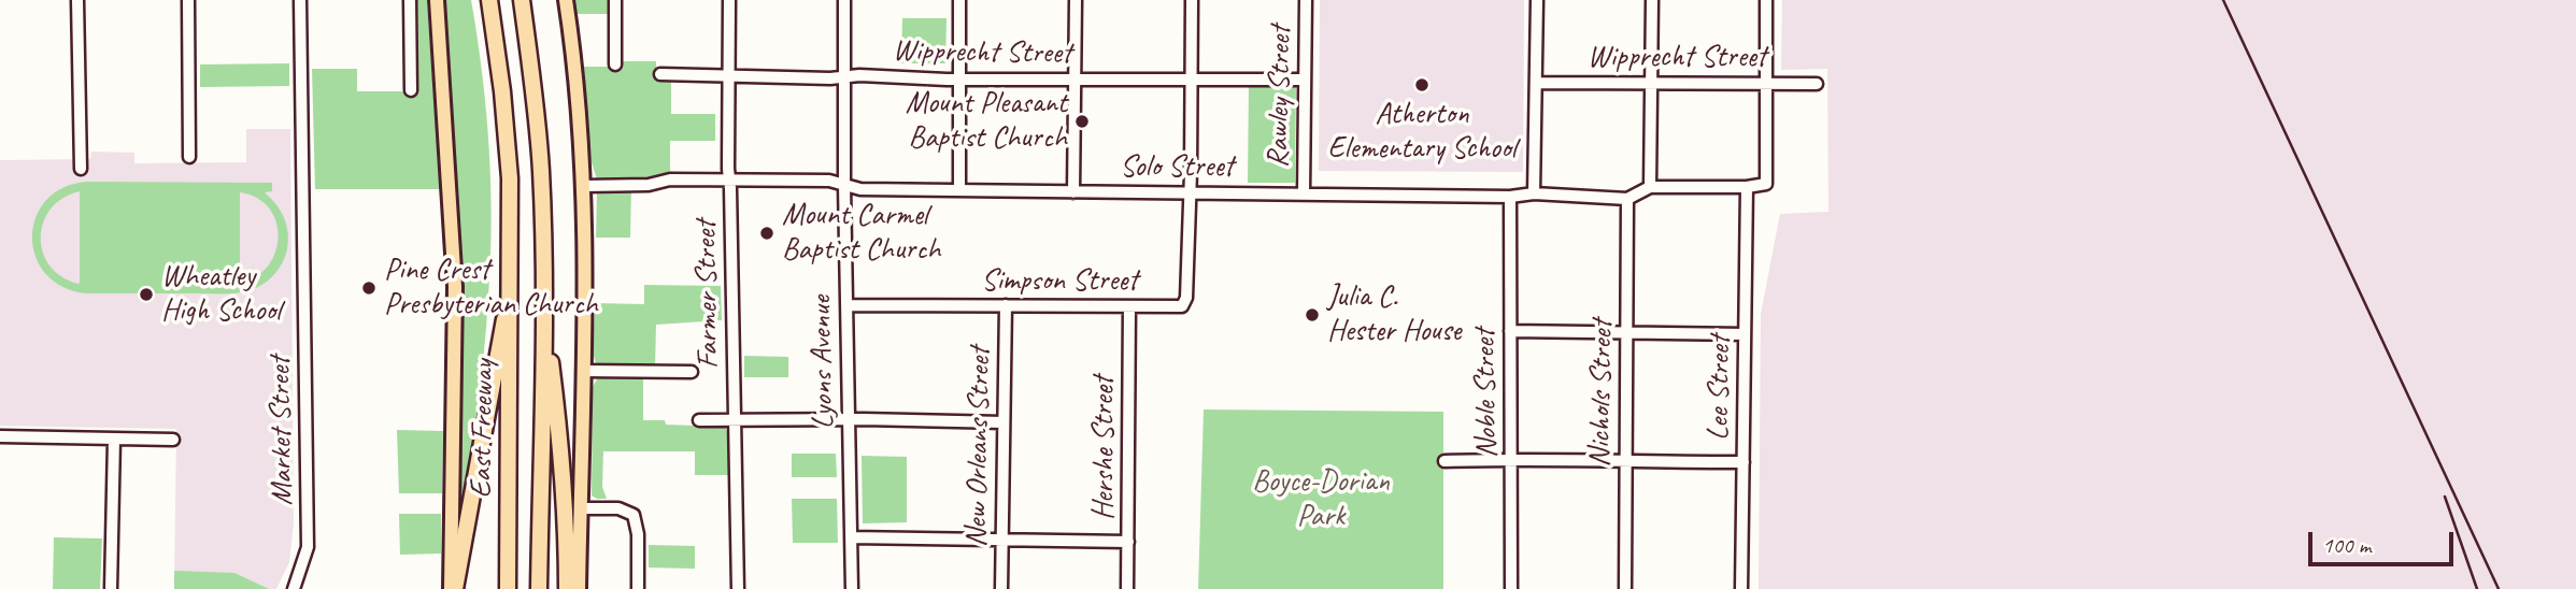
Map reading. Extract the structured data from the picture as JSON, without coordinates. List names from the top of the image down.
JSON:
{
  "streets": {
    "highway": ["East Freeway"],
    "street": [
      "Wipprecht Street",
      "Rawley Street",
      "Solo Street",
      "Simpson Street",
      "Farmer Street",
      "Lyons Avenue",
      "Lee Street",
      "Noble Street",
      "Nichols Street",
      "Market Street",
      "New Orleans Street",
      "Hershe Street"
    ]
  },
  "crossings": [
    ["Wipprecht Street", "Rawley Street"],
    ["Wipprecht Street", "Farmer Street"],
    ["Wipprecht Street", "Lyons Avenue"],
    ["Rawley Street", "Solo Street"],
    ["Solo Street", "Simpson Street"],
    ["Solo Street", "Farmer Street"],
    ["Solo Street", "Lyons Avenue"],
    ["Solo Street", "Noble Street"],
    ["Solo Street", "Nichols Street"],
    ["Simpson Street", "Lyons Avenue"],
    ["Simpson Street", "New Orleans Street"],
    ["Simpson Street", "Hershe Street"]
  ],
  "parks": ["Boyce-Dorian Park"],
  "places": [
    "Atherton Elementary School",
    "Mount Pleasant Baptist Church",
    "Mount Carmel Baptist Church",
    "Pine Crest Presbyterian Church",
    "Wheatley High School",
    "Julia C. Hester House"
  ],
  "scale_bar": "100 m"
}
